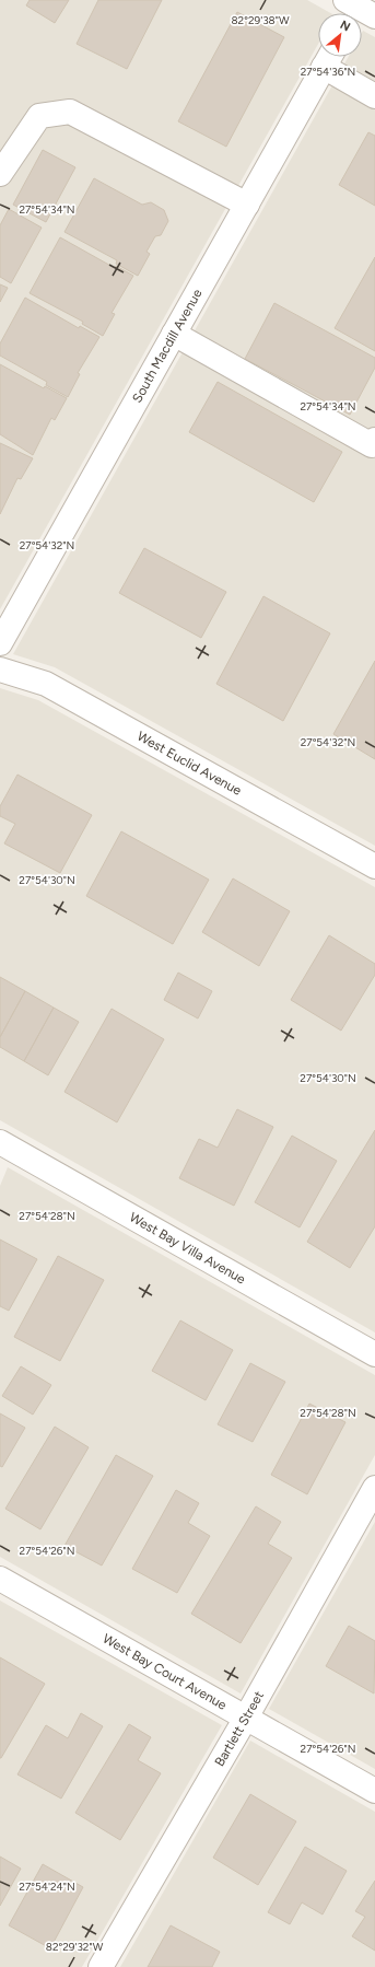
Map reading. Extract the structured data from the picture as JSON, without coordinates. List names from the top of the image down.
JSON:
{
  "streets": {
    "street": [
      "South Macdill Avenue",
      "West Euclid Avenue",
      "West Bay Villa Avenue",
      "West Bay Court Avenue",
      "Bartlett Street"
    ]
  },
  "crossings": [
    ["West Bay Court Avenue", "Bartlett Street"]
  ],
  "north": "top right",
  "coordinates": [
    "82°29'38\"W",
    "27°54'36\"N",
    "27°54'34\"N",
    "27°54'32\"N",
    "27°54'30\"N",
    "27°54'28\"N",
    "27°54'26\"N",
    "27°54'24\"N",
    "82°29'32\"W"
  ]
}
